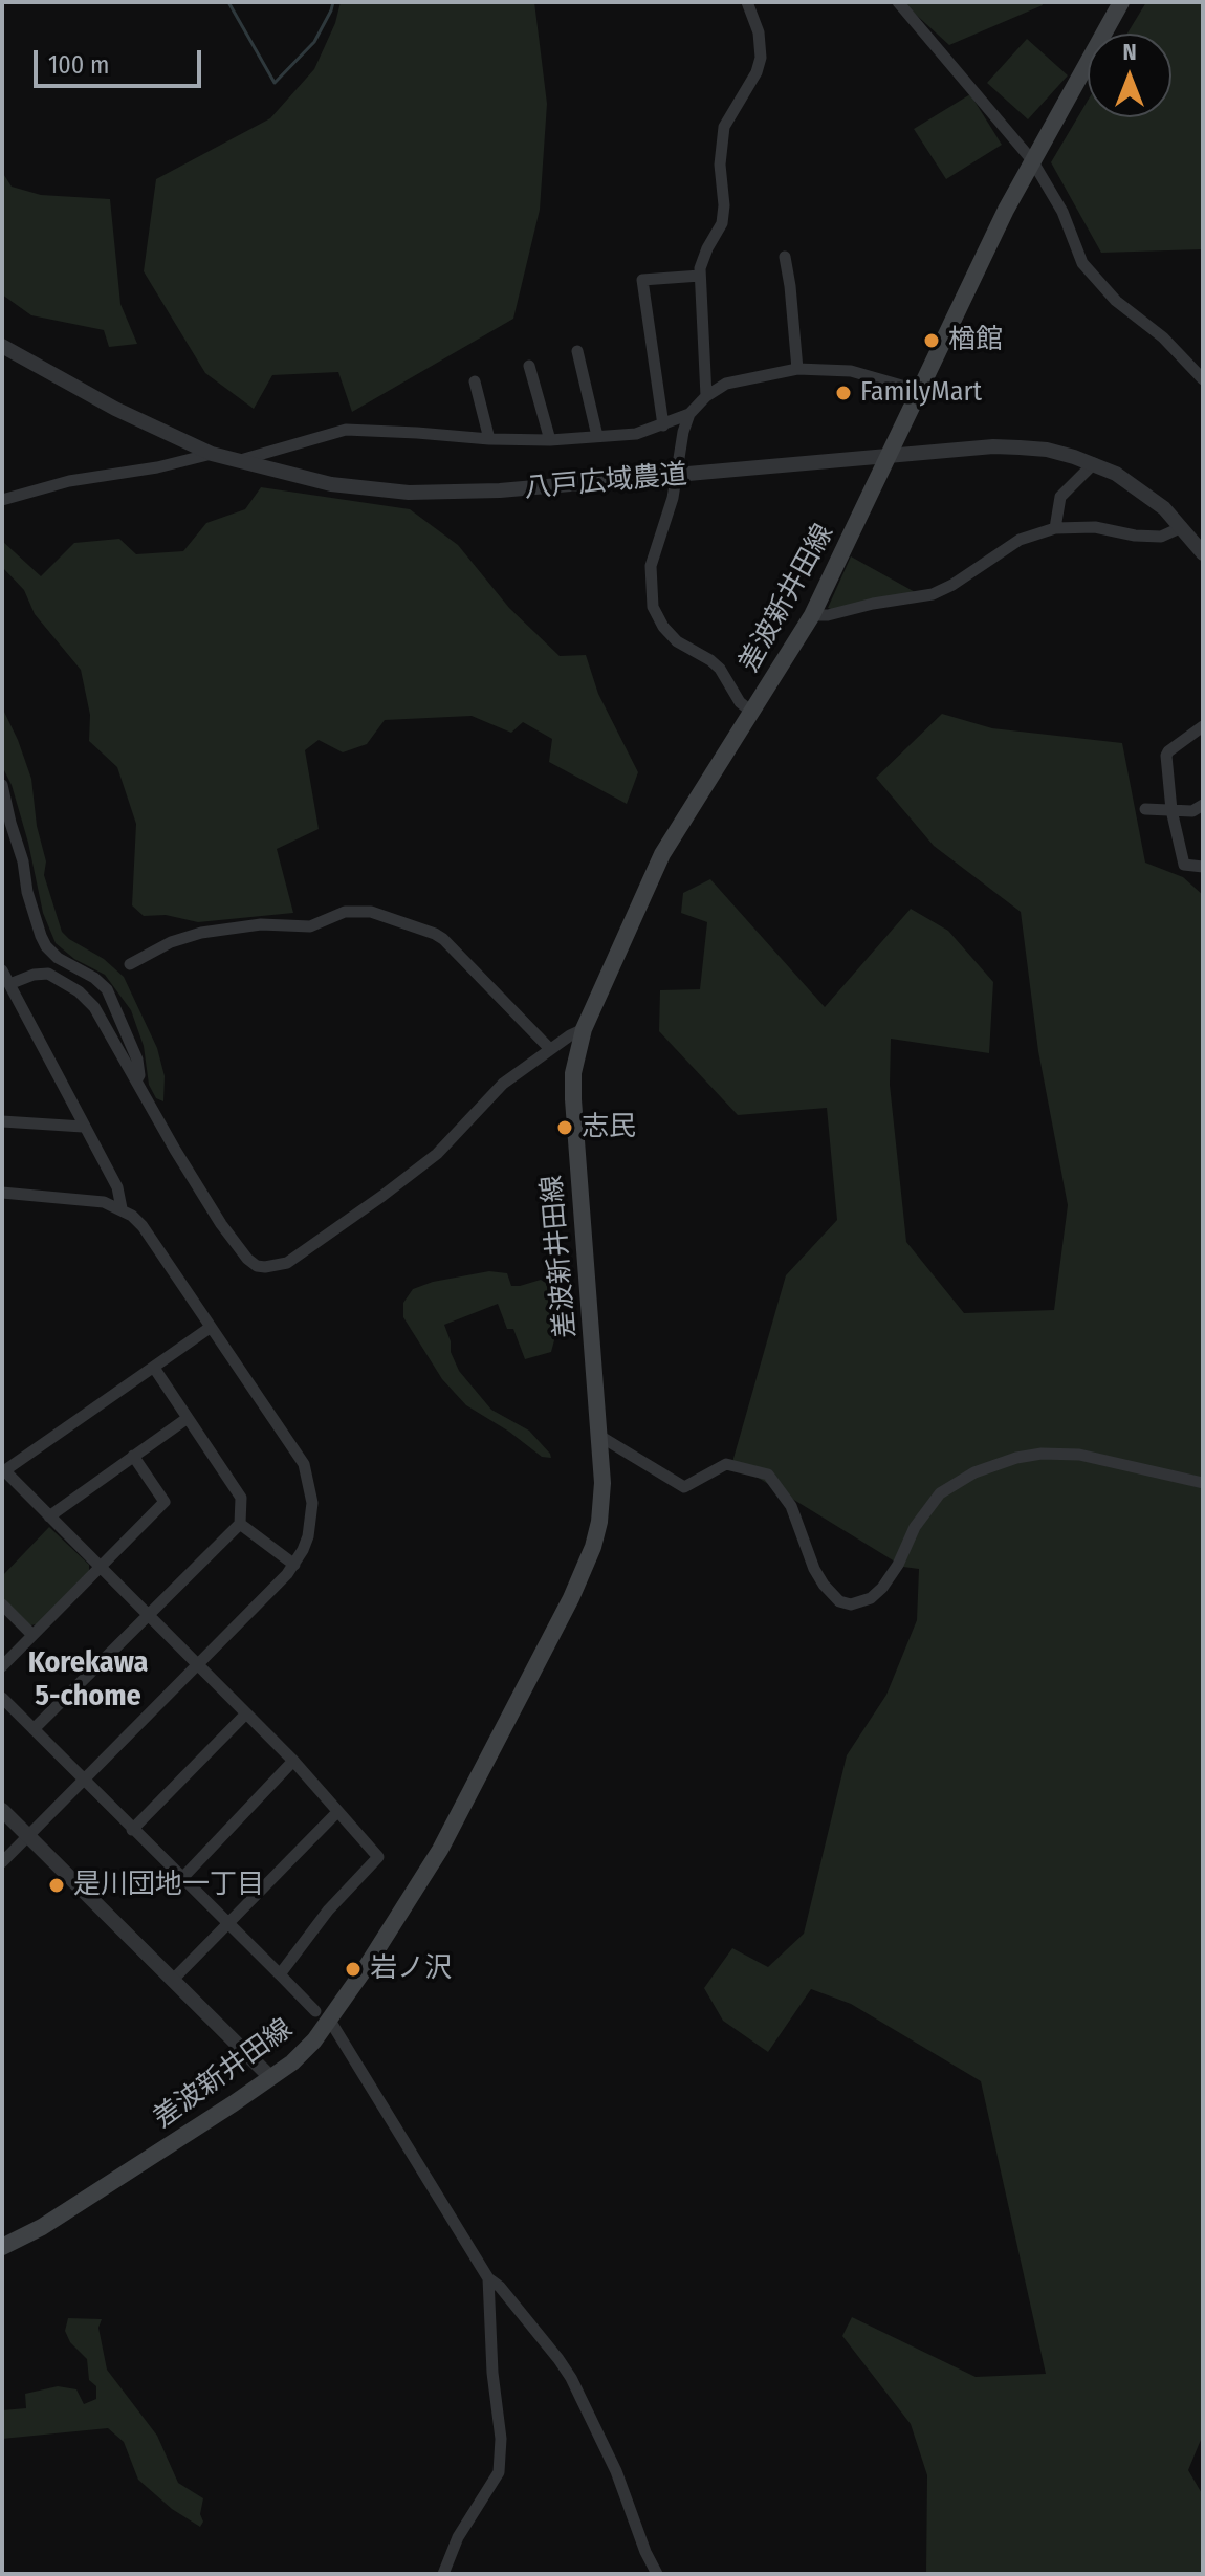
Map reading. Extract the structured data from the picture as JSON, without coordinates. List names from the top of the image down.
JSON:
{
  "streets": {
    "main road": ["差波新井田線"],
    "street": ["八戸広域農道"]
  },
  "crossings": [
    ["八戸広域農道", "差波新井田線"]
  ],
  "districts": ["Korekawa 5-chome"],
  "places": [
    "楢館",
    "FamilyMart",
    "志民",
    "是川団地一丁目",
    "岩ノ沢"
  ],
  "scale_bar": "100 m",
  "north": "top"
}
